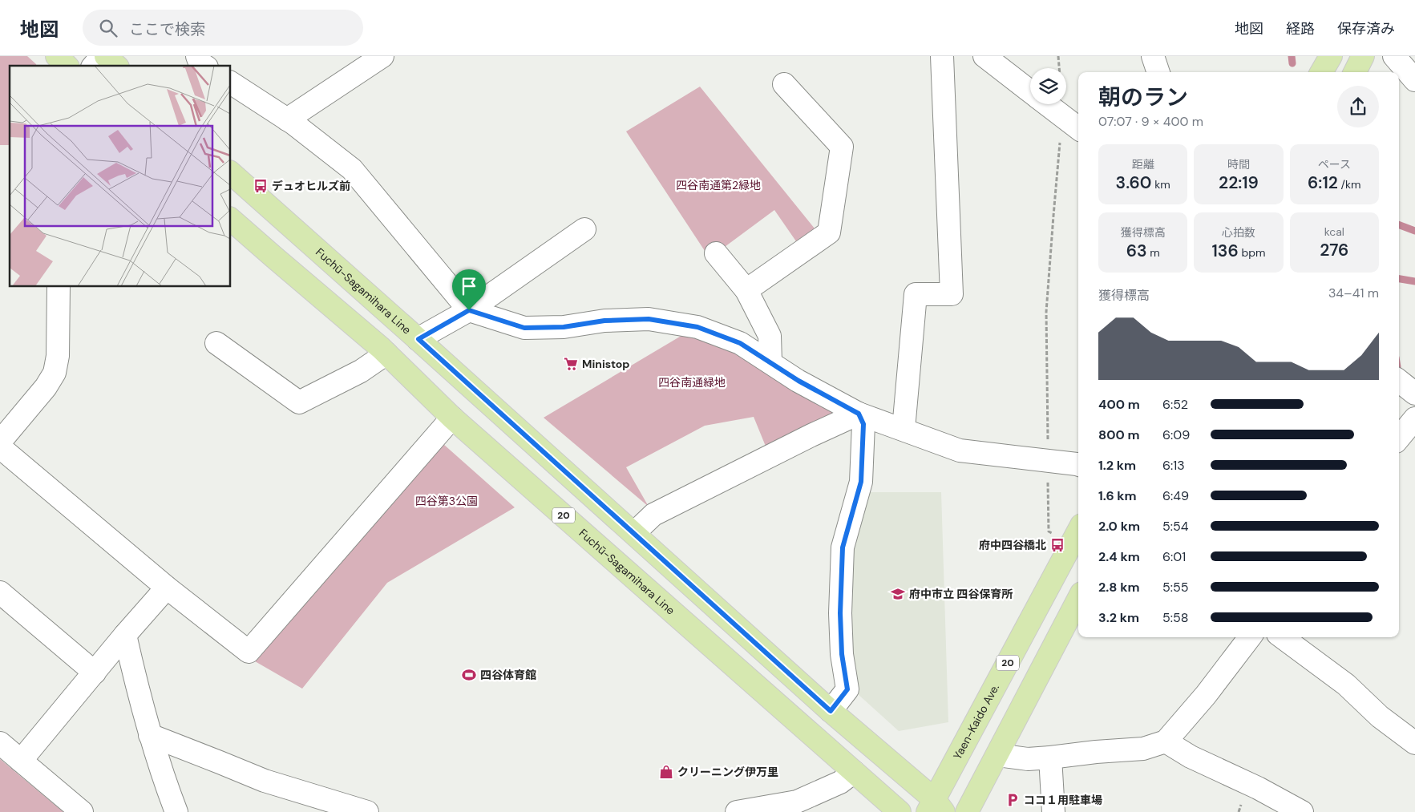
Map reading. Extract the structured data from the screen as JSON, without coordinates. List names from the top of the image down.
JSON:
{
  "streets": {
    "main road": ["Fuchū-Sagamihara Line", "20", "Yaen-Kaido Ave."]
  },
  "crossings": [
    ["Fuchū-Sagamihara Line", "Yaen-Kaido Ave."]
  ],
  "parks": ["四谷南通第2緑地", "四谷南通緑地", "四谷第3公園"],
  "places": {
    "bus stop": ["デュオヒルズ前", "府中四谷橋北"],
    "supermarket": ["Ministop"],
    "school or university": ["府中市立 四谷保育所"],
    "sports": ["四谷体育館"],
    "shop": ["クリーニング伊万里"],
    "parking": ["ココ１用駐車場"]
  },
  "page": {
    "header": "地図",
    "search": "ここで検索",
    "nav": ["地図", "経路", "保存済み"],
    "heading": ["朝のラン", "07:07 · 9 × 400 m"],
    "stats": [
      ["距離", "3.60 km"],
      ["時間", "22:19"],
      ["ペース", "6:12 /km"],
      ["獲得標高", "63 m"],
      ["心拍数", "136 bpm"],
      ["kcal", "276"]
    ],
    "chart": ["獲得標高", "34–41 m"],
    "list": [
      {
        "name": "400 m",
        "note": "6:52"
      },
      {
        "name": "800 m",
        "note": "6:09"
      },
      {
        "name": "1.2 km",
        "note": "6:13"
      },
      {
        "name": "1.6 km",
        "note": "6:49"
      },
      {
        "name": "2.0 km",
        "note": "5:54"
      },
      {
        "name": "2.4 km",
        "note": "6:01"
      },
      {
        "name": "2.8 km",
        "note": "5:55"
      },
      {
        "name": "3.2 km",
        "note": "5:58"
      }
    ]
  }
}
